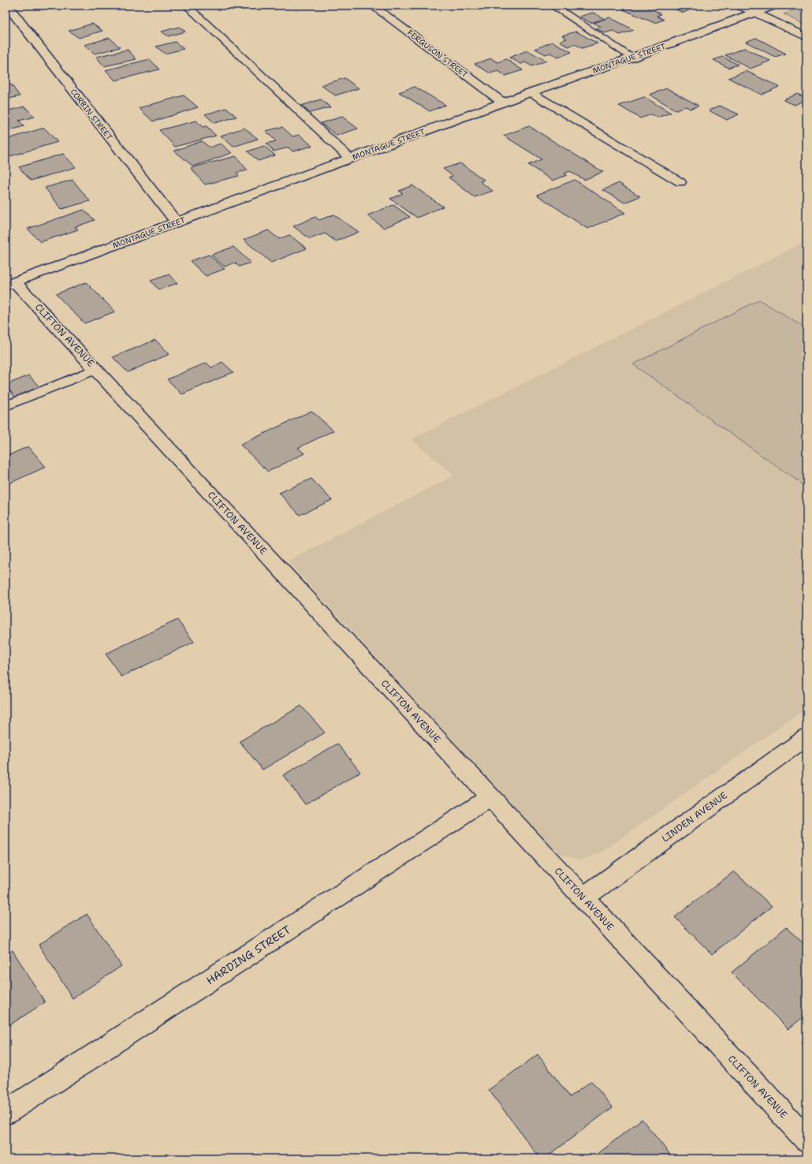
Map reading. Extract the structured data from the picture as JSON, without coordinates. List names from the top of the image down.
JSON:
{
  "streets": {
    "street": [
      "FERGUSON STREET",
      "MONTAGUE STREET",
      "CORBIN STREET",
      "CLIFTON AVENUE",
      "LINDEN AVENUE",
      "HARDING STREET"
    ]
  },
  "crossings": [
    ["FERGUSON STREET", "MONTAGUE STREET"],
    ["MONTAGUE STREET", "CORBIN STREET"],
    ["MONTAGUE STREET", "CLIFTON AVENUE"],
    ["CLIFTON AVENUE", "LINDEN AVENUE"],
    ["CLIFTON AVENUE", "HARDING STREET"]
  ]
}
